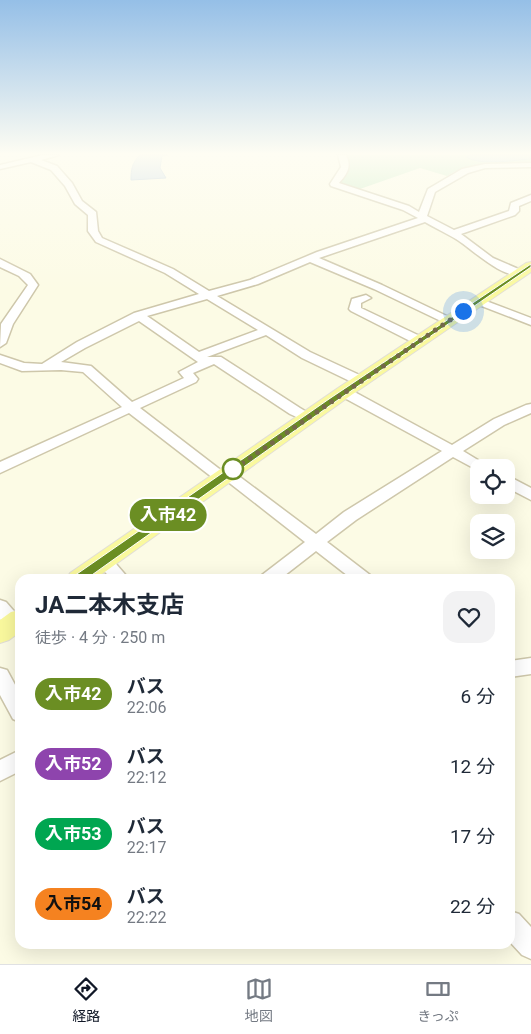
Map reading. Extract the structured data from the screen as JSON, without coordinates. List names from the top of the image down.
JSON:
{
  "lines": ["bus line 入市42"],
  "page": {
    "on_map": "入市42",
    "heading": ["JA二本木支店", "徒歩 · 4 分 · 250 m"],
    "list": [
      {
        "mark": "入市42",
        "name": "バス",
        "note": "22:06",
        "value": "6 分"
      },
      {
        "mark": "入市52",
        "name": "バス",
        "note": "22:12",
        "value": "12 分"
      },
      {
        "mark": "入市53",
        "name": "バス",
        "note": "22:17",
        "value": "17 分"
      },
      {
        "mark": "入市54",
        "name": "バス",
        "note": "22:22",
        "value": "22 分"
      }
    ],
    "tabs": ["経路", "地図", "きっぷ"]
  }
}
